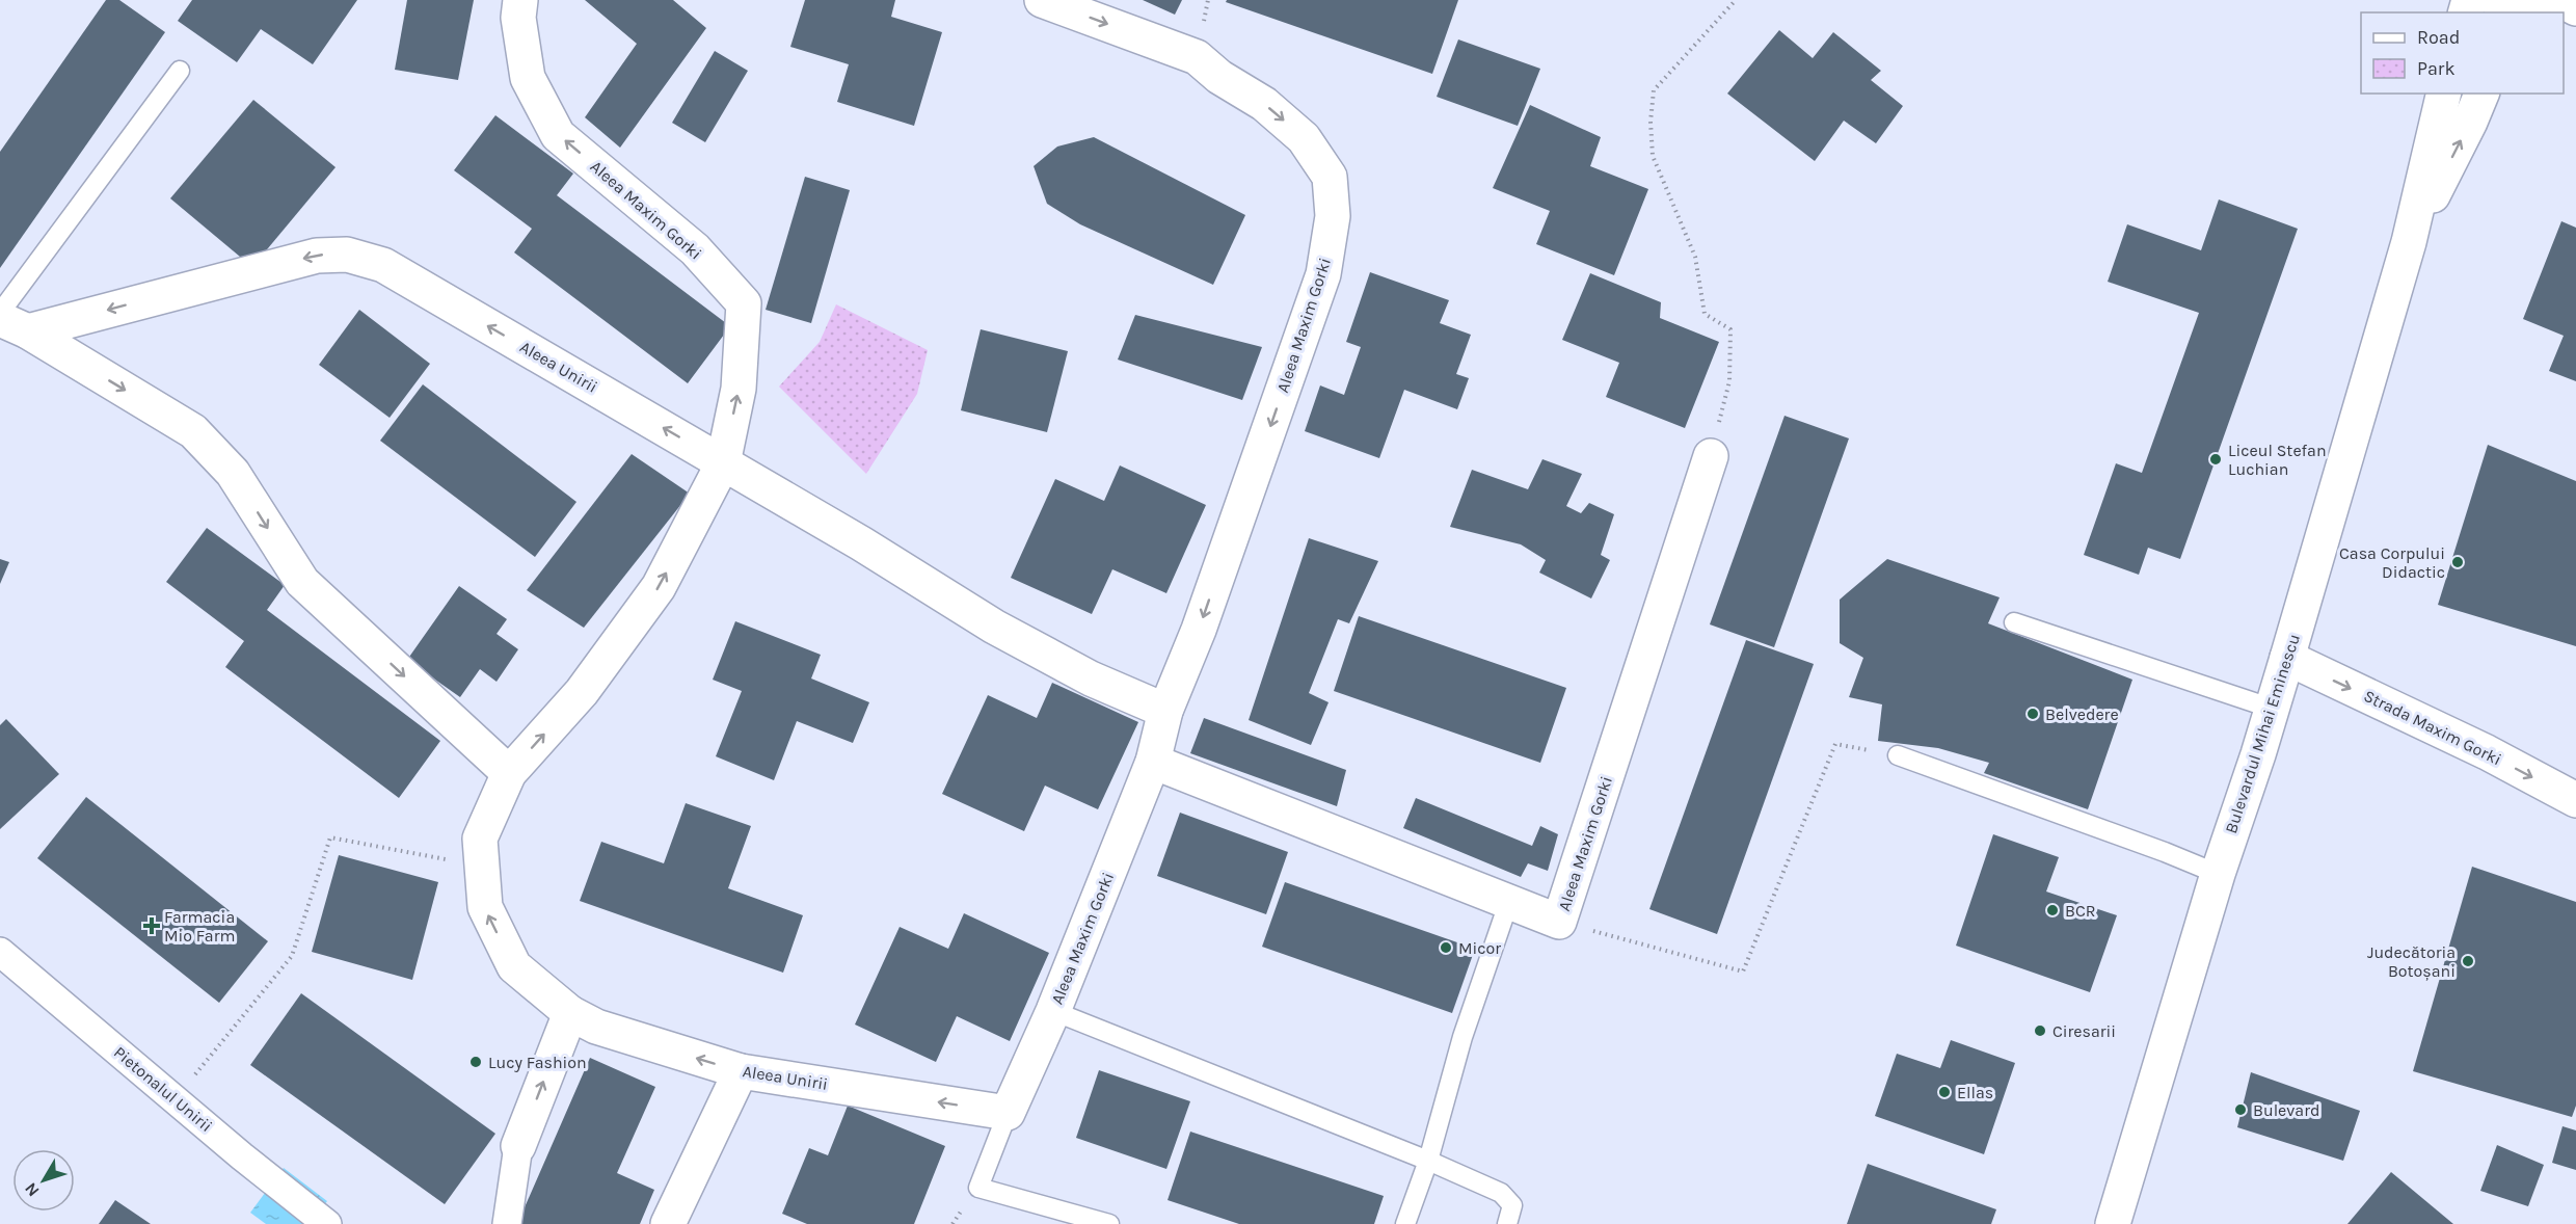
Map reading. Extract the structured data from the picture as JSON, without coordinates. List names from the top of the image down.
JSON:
{
  "streets": {
    "street": [
      "Aleea Maxim Gorki",
      "Aleea Unirii",
      "Strada Maxim Gorki",
      "Bulevardul Mihai Eminescu",
      "Pietonalul Unirii"
    ]
  },
  "crossings": [
    ["Aleea Maxim Gorki", "Aleea Unirii"],
    ["Strada Maxim Gorki", "Bulevardul Mihai Eminescu"]
  ],
  "one_way": ["Strada Maxim Gorki"],
  "places": {
    "other": [
      "Liceul Stefan Luchian",
      "Casa Corpului Didactic",
      "Belvedere",
      "BCR",
      "Micor",
      "Judecătoria Botoșani",
      "Ciresarii",
      "Lucy Fashion",
      "Ellas",
      "Bulevard"
    ],
    "health": ["Farmacia Mio Farm"]
  },
  "legend": ["Road", "Park"],
  "north": "bottom left"
}
